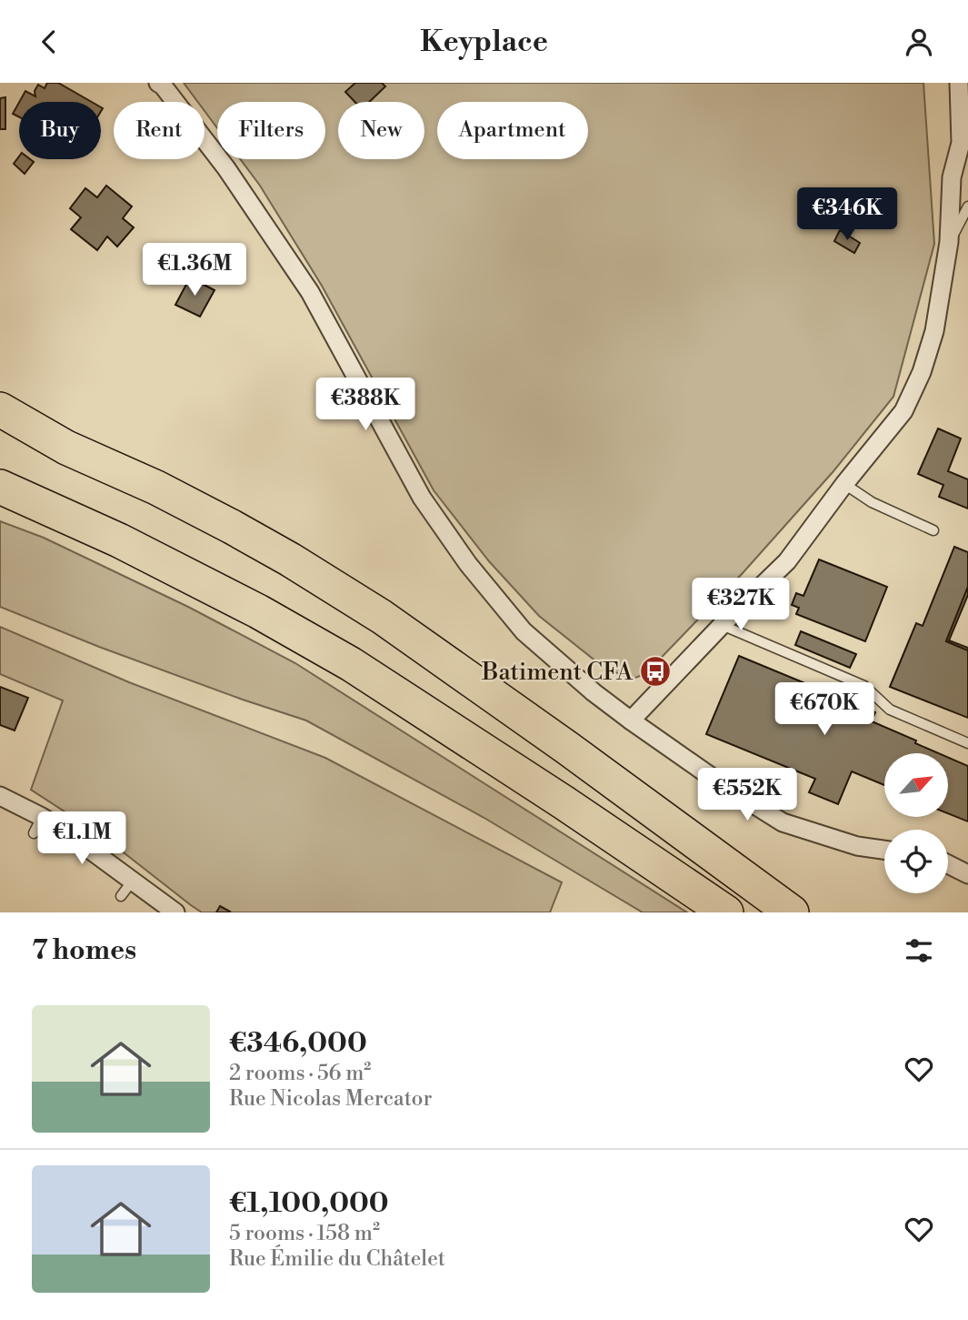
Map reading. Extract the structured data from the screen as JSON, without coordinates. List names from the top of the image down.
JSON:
{
  "places": {
    "bus stop": ["Batiment CFA"]
  },
  "north": "top right",
  "page": {
    "header": "Keyplace",
    "chip": [
      "Buy",
      "Rent",
      "Filters",
      "New",
      "Apartment"
    ],
    "price": [
      "€346K",
      "€1.36M",
      "€388K",
      "€327K",
      "€670K",
      "€552K",
      "€1.1M"
    ],
    "heading": "7 homes",
    "list": [
      {
        "name": "€346,000",
        "note": "2 rooms · 56 m² · Rue Nicolas Mercator"
      },
      {
        "name": "€1,100,000",
        "note": "5 rooms · 158 m² · Rue Émilie du Châtelet"
      }
    ]
  }
}
